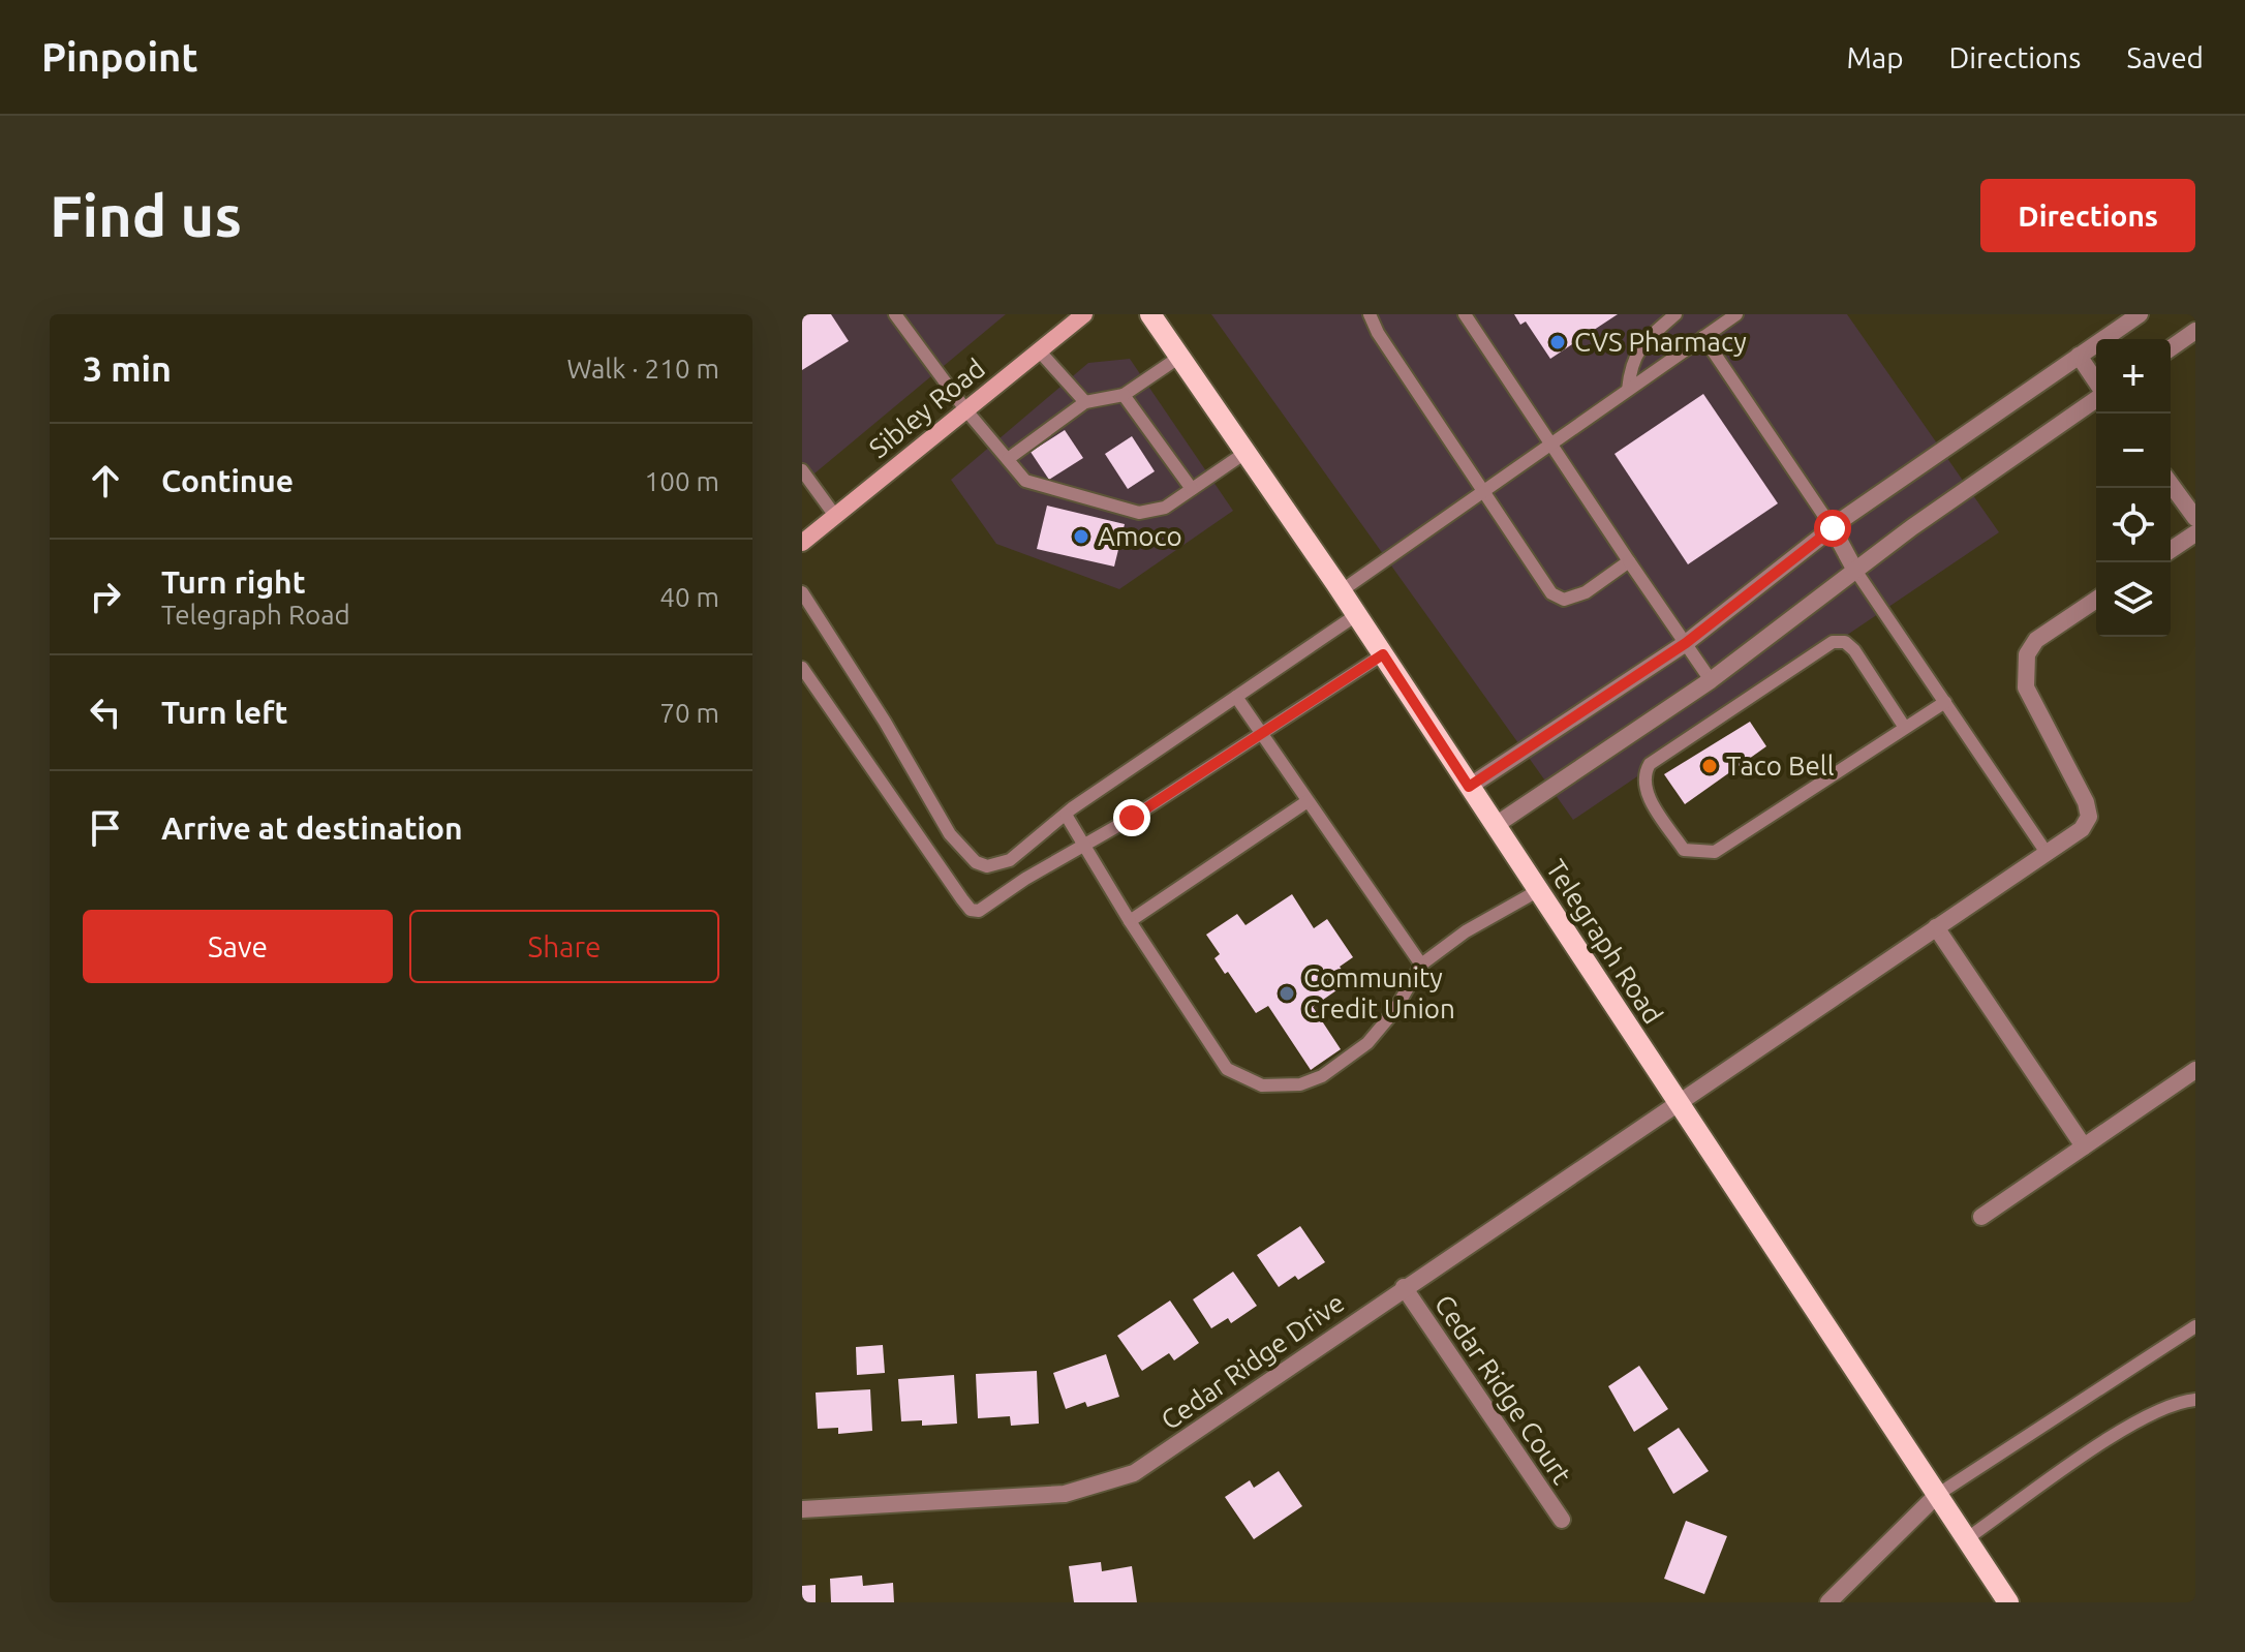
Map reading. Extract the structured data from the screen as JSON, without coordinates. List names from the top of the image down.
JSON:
{
  "streets": {
    "main road": ["Sibley Road", "Telegraph Road"],
    "street": ["Cedar Ridge Drive", "Cedar Ridge Court"]
  },
  "crossings": [
    ["Telegraph Road", "Cedar Ridge Drive"],
    ["Cedar Ridge Drive", "Cedar Ridge Court"]
  ],
  "places": [
    "CVS Pharmacy",
    "Amoco",
    "Taco Bell",
    "Community Credit Union"
  ],
  "page": {
    "header": "Pinpoint",
    "nav": ["Map", "Directions", "Saved"],
    "buttons": [
      "Directions",
      ["Save", "Share"]
    ],
    "title": "Find us",
    "heading": ["3 min", "Walk · 210 m"],
    "map_buttons": ["+", "−"],
    "list": [
      ["Continue", "100 m"],
      ["Turn right", "Telegraph Road", "40 m"],
      ["Turn left", "70 m"],
      "Arrive at destination"
    ]
  }
}
